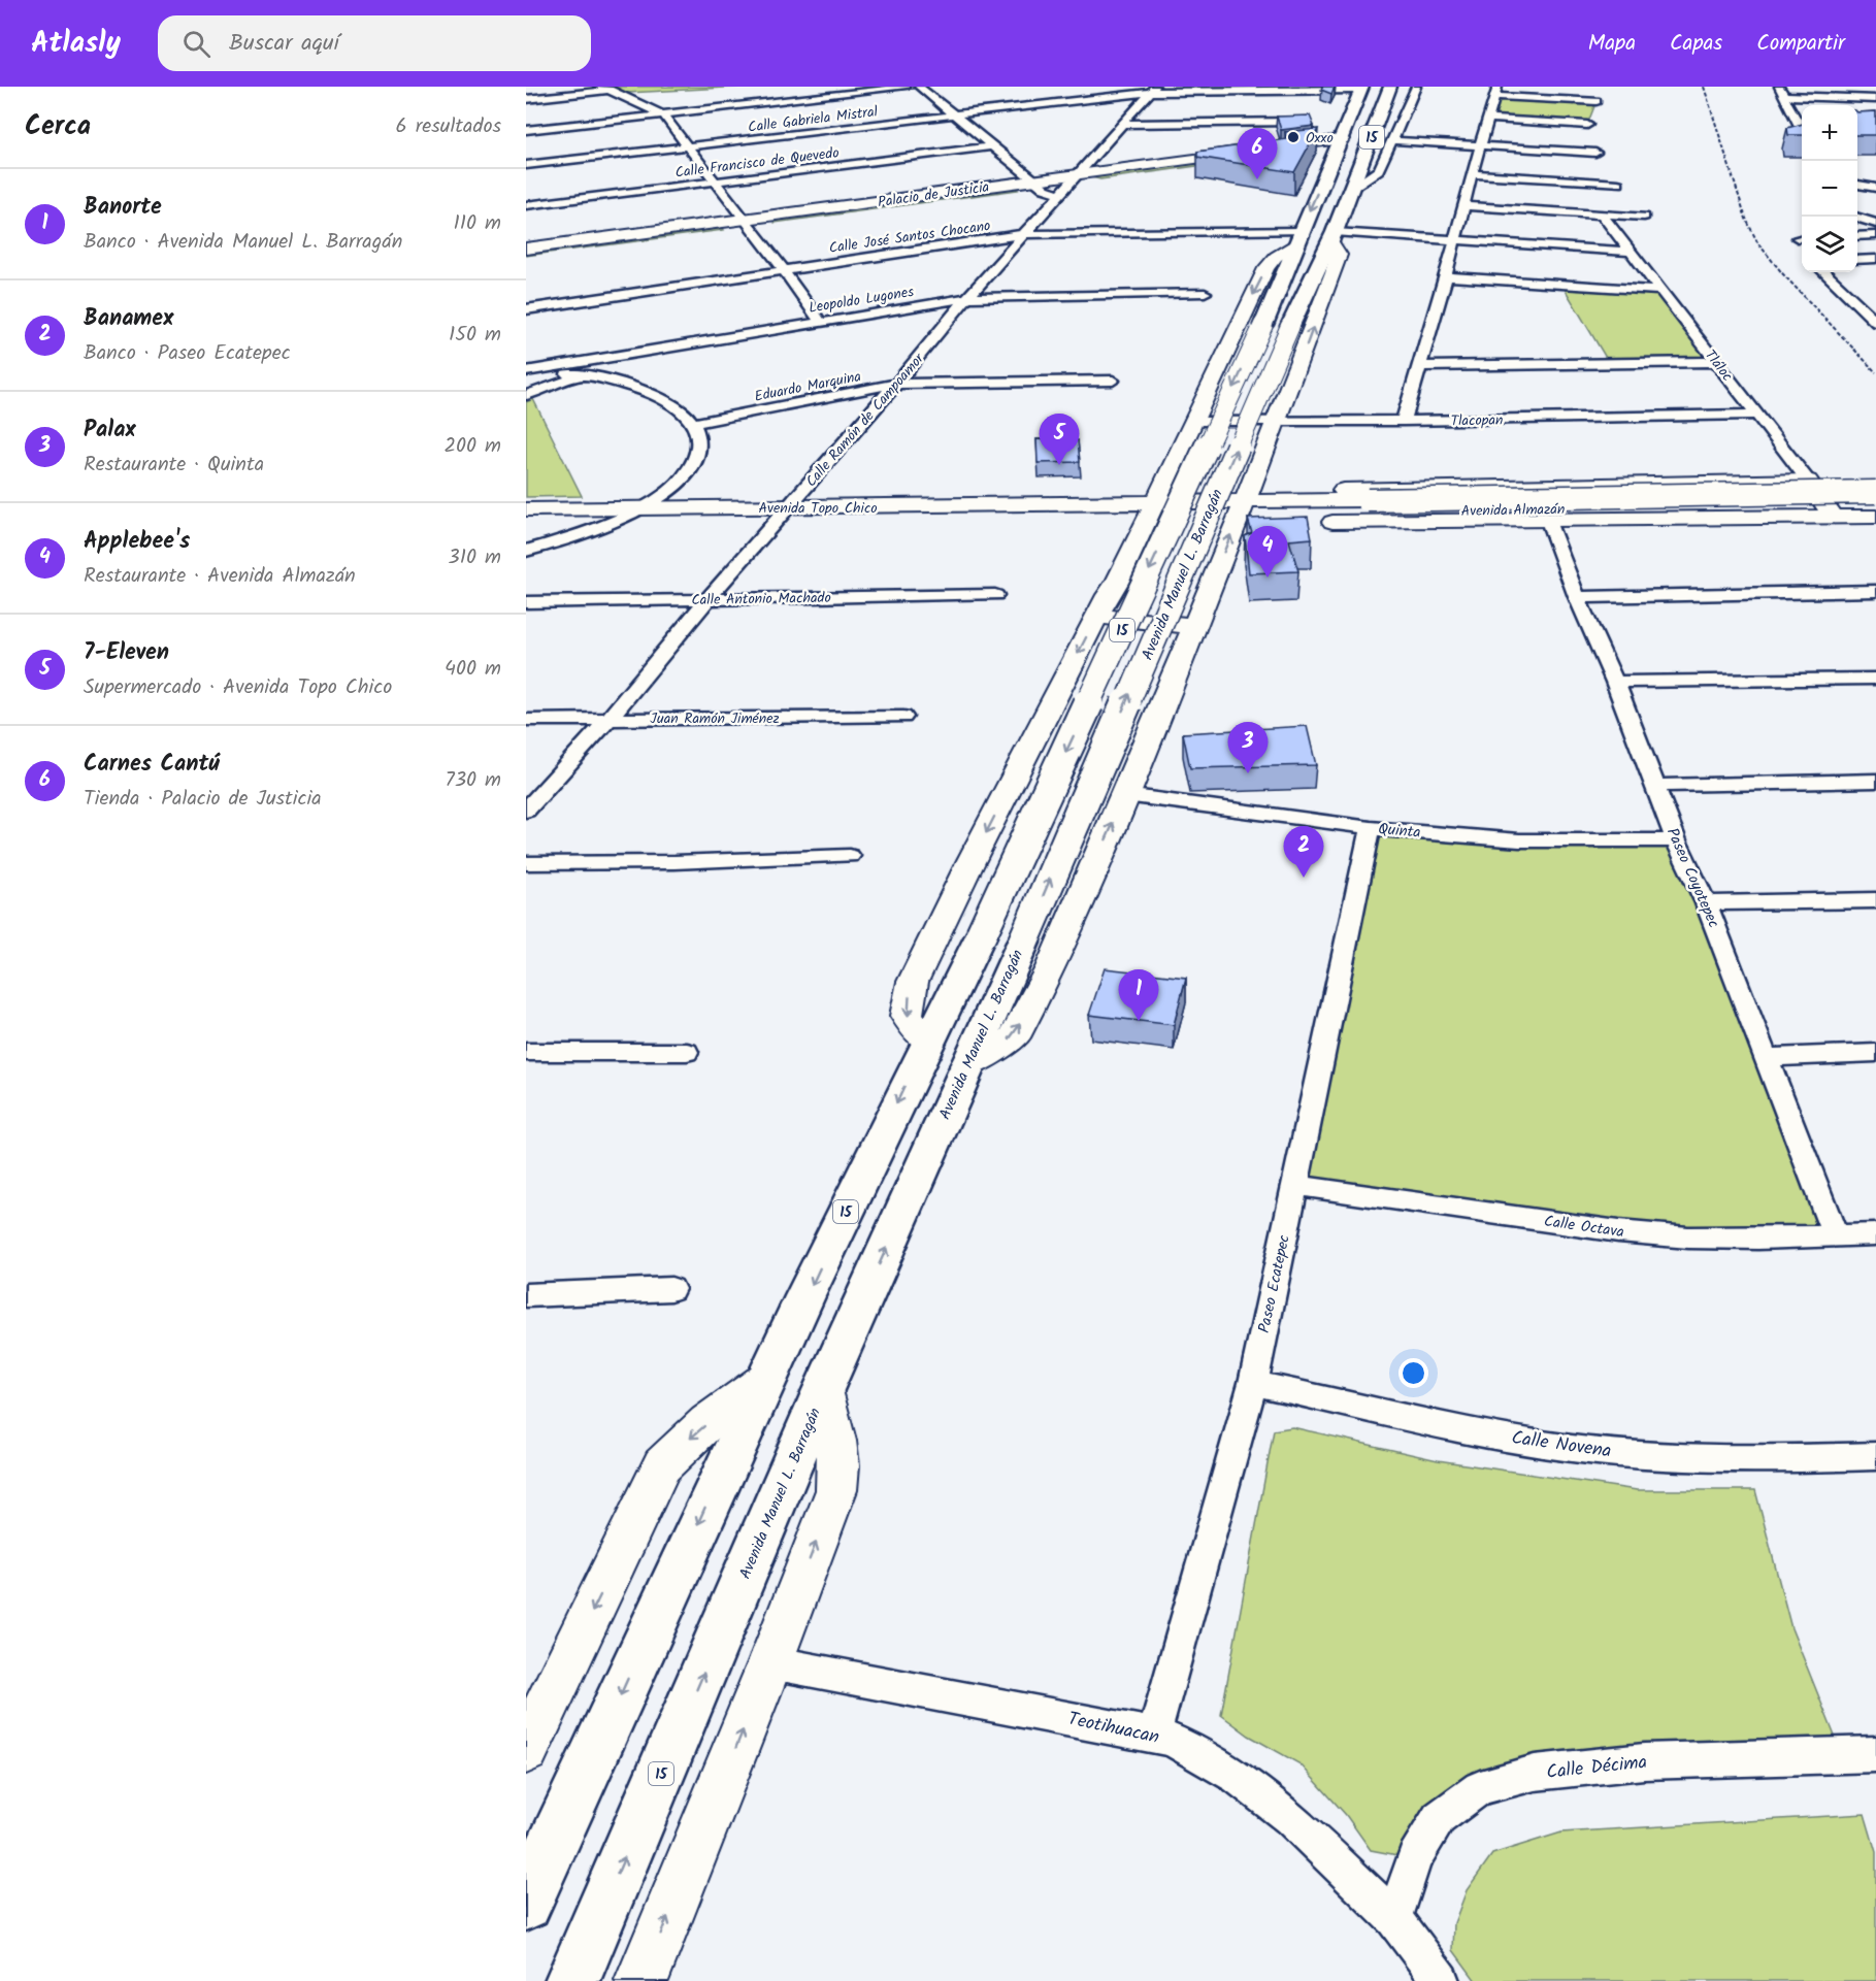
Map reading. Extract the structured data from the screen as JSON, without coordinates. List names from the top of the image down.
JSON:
{
  "streets": {
    "highway": ["15", "Avenida Manuel L. Barragán"],
    "street": [
      "Calle Gabriela Mistral",
      "Calle Francisco de Quevedo",
      "Palacio de Justicia",
      "Calle José Santos Chocano",
      "Leopoldo Lugones",
      "Tláloc",
      "Eduardo Marquina",
      "Calle Ramón de Campoamor",
      "Tlacopan",
      "Avenida Topo Chico",
      "Avenida Almazán",
      "Calle Antonio Machado",
      "Juan Ramón Jiménez",
      "Quinta",
      "Paseo Coyotepec",
      "Calle Octava",
      "Paseo Ecatepec",
      "Calle Novena",
      "Teotihuacan",
      "Calle Décima"
    ]
  },
  "crossings": [
    ["Calle Gabriela Mistral", "Calle Ramón de Campoamor"],
    ["Calle Gabriela Mistral", "Avenida Manuel L. Barragán"],
    ["Palacio de Justicia", "Calle Ramón de Campoamor"],
    ["Palacio de Justicia", "Avenida Manuel L. Barragán"],
    ["Calle José Santos Chocano", "Calle Ramón de Campoamor"],
    ["Calle José Santos Chocano", "Avenida Manuel L. Barragán"],
    ["Leopoldo Lugones", "Calle Ramón de Campoamor"],
    ["Tláloc", "Tlacopan"],
    ["Eduardo Marquina", "Calle Ramón de Campoamor"],
    ["Calle Ramón de Campoamor", "Avenida Topo Chico"],
    ["Calle Ramón de Campoamor", "Calle Antonio Machado"],
    ["Calle Ramón de Campoamor", "Juan Ramón Jiménez"],
    ["Avenida Topo Chico", "Avenida Almazán"],
    ["Quinta", "Paseo Coyotepec"],
    ["Quinta", "Paseo Ecatepec"],
    ["Paseo Coyotepec", "Calle Octava"],
    ["Calle Octava", "Paseo Ecatepec"],
    ["Paseo Ecatepec", "Calle Novena"],
    ["Paseo Ecatepec", "Teotihuacan"],
    ["Teotihuacan", "Calle Décima"]
  ],
  "places": ["Oxxo"],
  "page": {
    "header": "Atlasly",
    "search": "Buscar aquí",
    "nav": ["Mapa", "Capas", "Compartir"],
    "heading": ["Cerca", "6 resultados"],
    "map_buttons": ["+", "−"],
    "pins": [
      "6",
      "5",
      "4",
      "3",
      "2",
      "1"
    ],
    "list": [
      {
        "mark": "1",
        "name": "Banorte",
        "note": "Banco · Avenida Manuel L. Barragán",
        "value": "110 m"
      },
      {
        "mark": "2",
        "name": "Banamex",
        "note": "Banco · Paseo Ecatepec",
        "value": "150 m"
      },
      {
        "mark": "3",
        "name": "Palax",
        "note": "Restaurante · Quinta",
        "value": "200 m"
      },
      {
        "mark": "4",
        "name": "Applebee's",
        "note": "Restaurante · Avenida Almazán",
        "value": "310 m"
      },
      {
        "mark": "5",
        "name": "7-Eleven",
        "note": "Supermercado · Avenida Topo Chico",
        "value": "400 m"
      },
      {
        "mark": "6",
        "name": "Carnes Cantú",
        "note": "Tienda · Palacio de Justicia",
        "value": "730 m"
      }
    ]
  }
}
